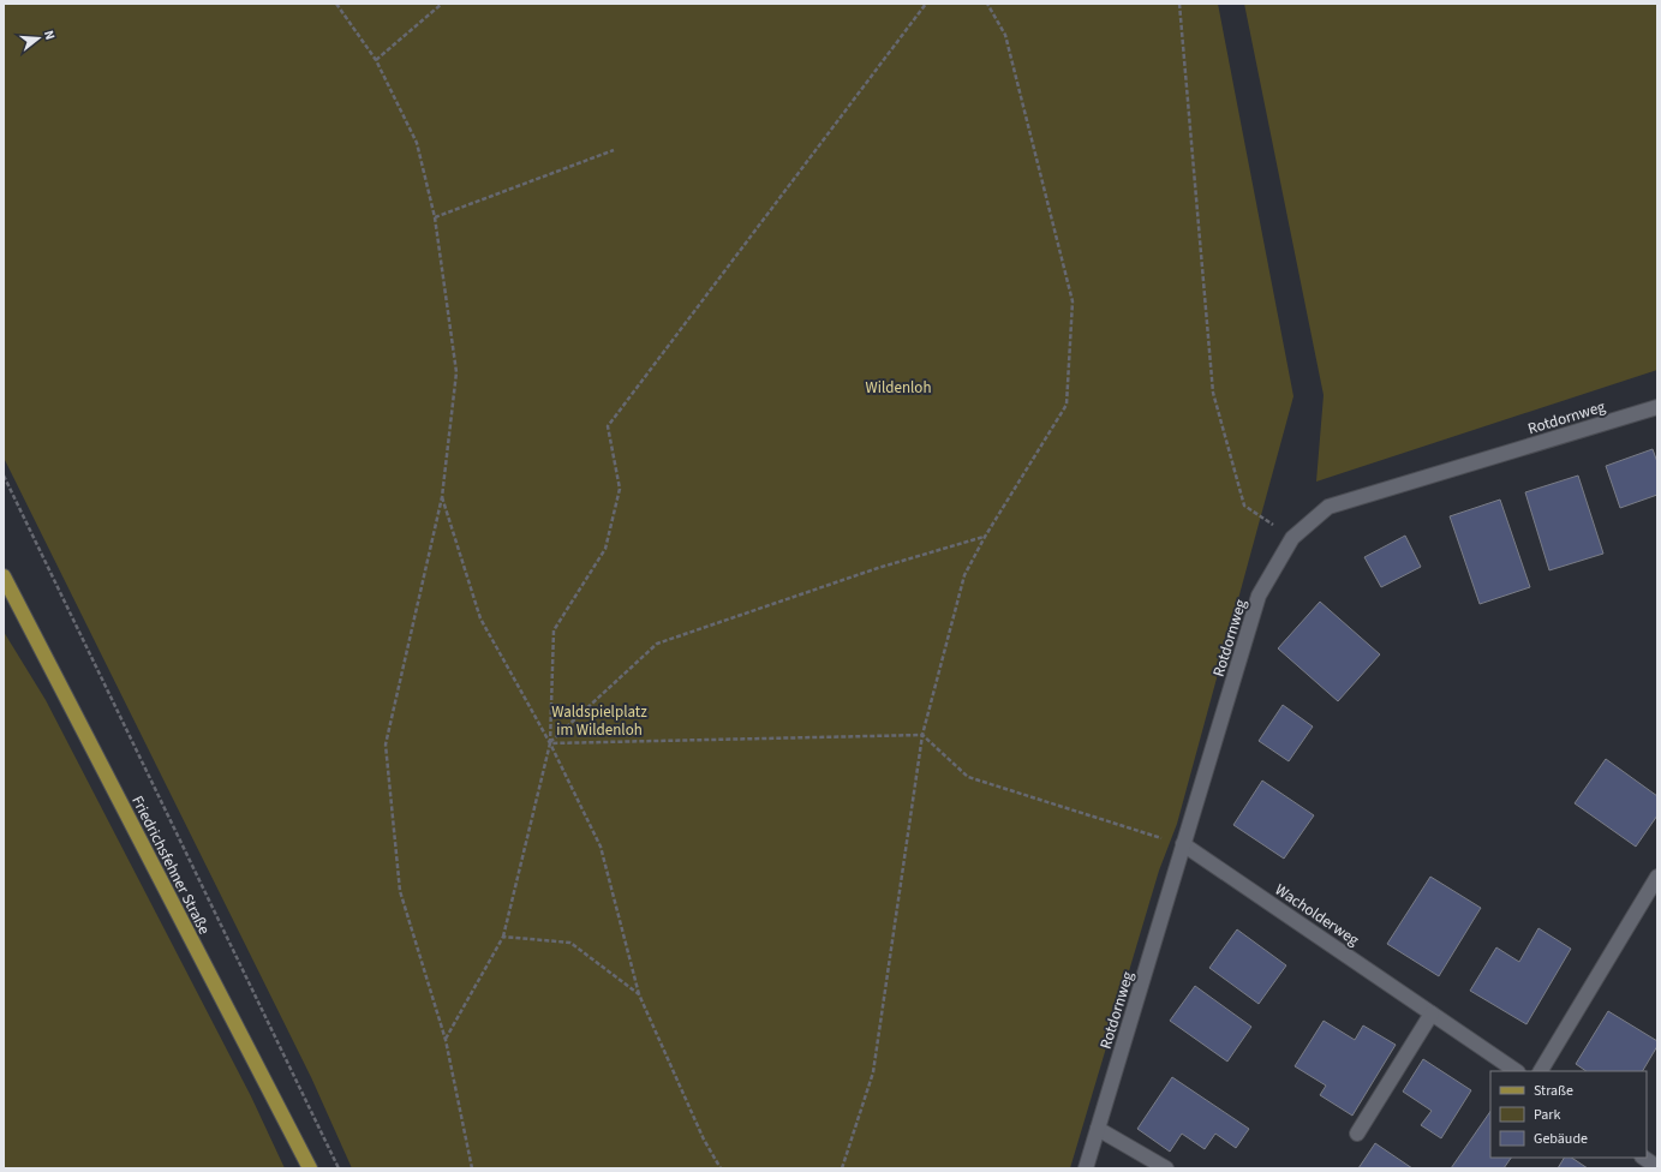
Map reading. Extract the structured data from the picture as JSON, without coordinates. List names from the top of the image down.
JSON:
{
  "streets": {
    "main road": ["Friedrichsfehner Straße"],
    "street": ["Rotdornweg", "Wacholderweg"]
  },
  "crossings": [
    ["Rotdornweg", "Wacholderweg"]
  ],
  "parks": ["Wildenloh", "Waldspielplatz im Wildenloh"],
  "legend": ["Straße", "Park", "Gebäude"],
  "north": "right"
}
